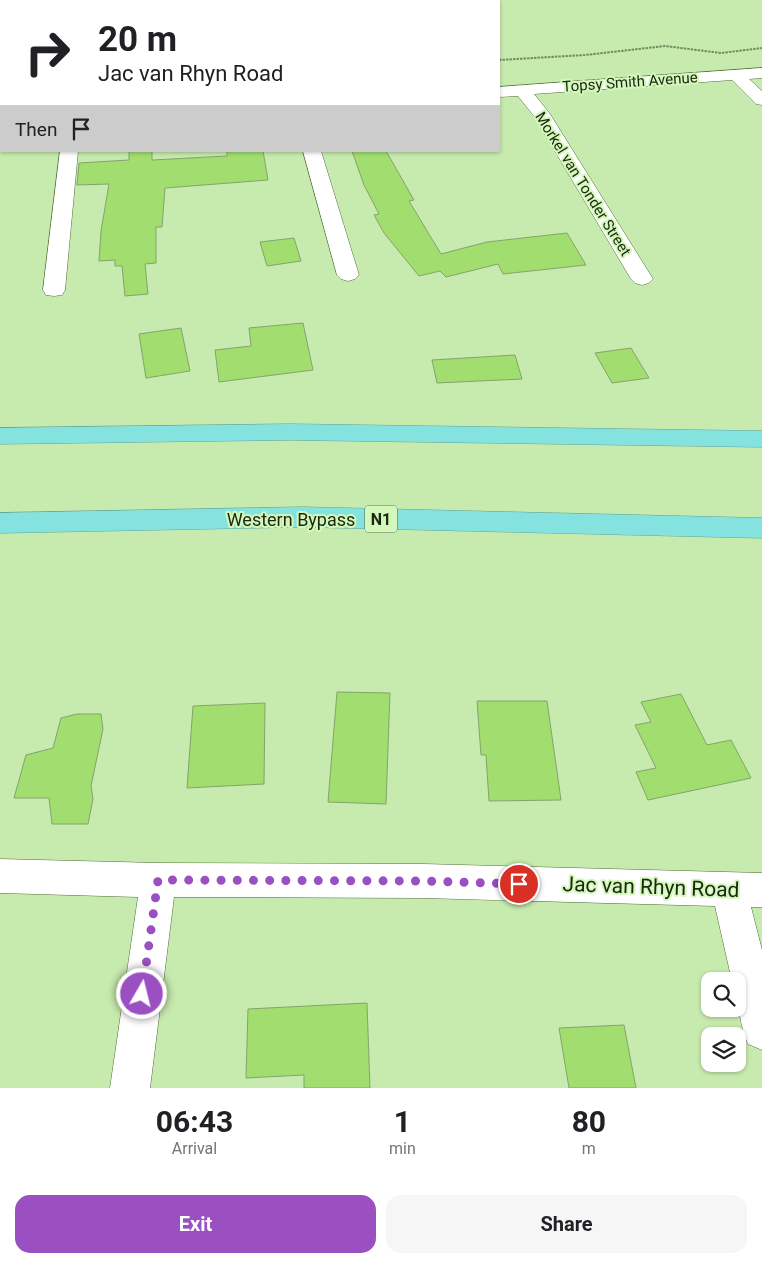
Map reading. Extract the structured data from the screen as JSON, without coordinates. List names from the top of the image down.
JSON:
{
  "streets": {
    "highway": ["Western Bypass", "N1"],
    "street": ["Topsy Smith Avenue", "Morkel van Tonder Street", "Jac van Rhyn Road"]
  },
  "crossings": [
    ["Topsy Smith Avenue", "Morkel van Tonder Street"]
  ],
  "page": {
    "turn": ["20 m", "Jac van Rhyn Road"],
    "then": "Then",
    "eta": [
      "06:43",
      "Arrival",
      "1",
      "min",
      "80",
      "m"
    ],
    "buttons": ["Exit", "Share"]
  }
}
